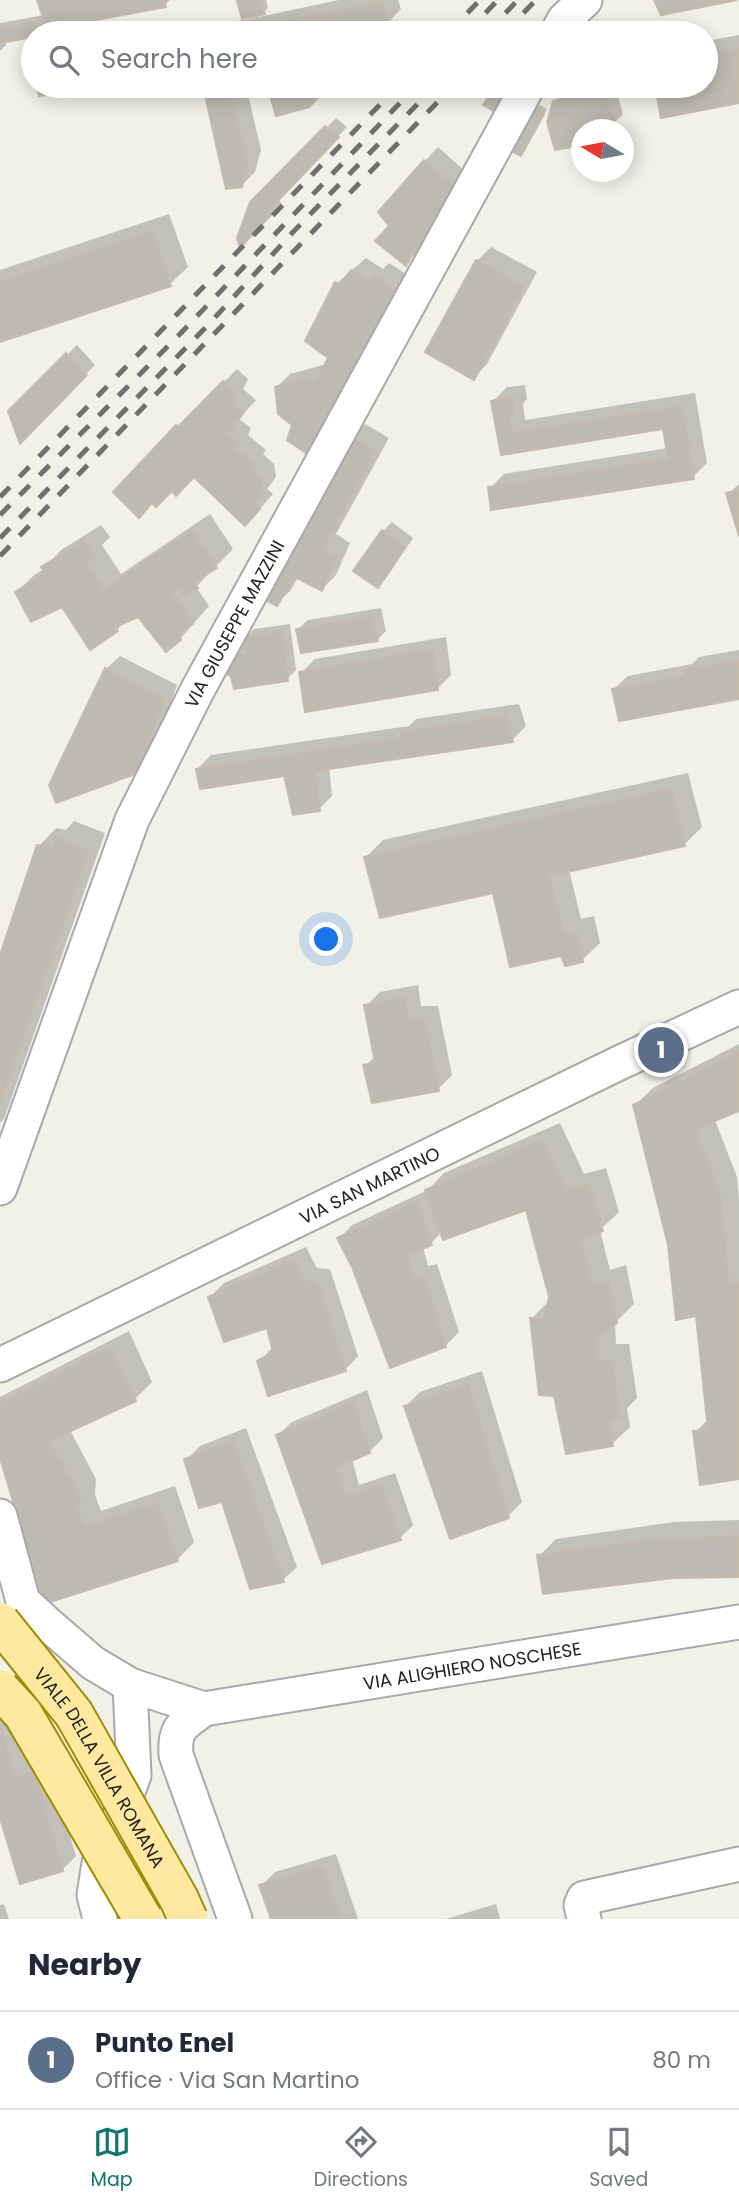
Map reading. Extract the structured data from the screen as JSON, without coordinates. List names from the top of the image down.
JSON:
{
  "streets": {
    "main road": ["VIALE DELLA VILLA ROMANA"],
    "street": ["VIA GIUSEPPE MAZZINI", "VIA SAN MARTINO", "VIA ALIGHIERO NOSCHESE"]
  },
  "north": "left",
  "page": {
    "search": "Search here",
    "pins": "1",
    "heading": "Nearby",
    "list": [
      {
        "mark": "1",
        "name": "Punto Enel",
        "note": "Office · Via San Martino",
        "value": "80 m"
      }
    ],
    "nav": ["Map", "Directions", "Saved"]
  }
}
